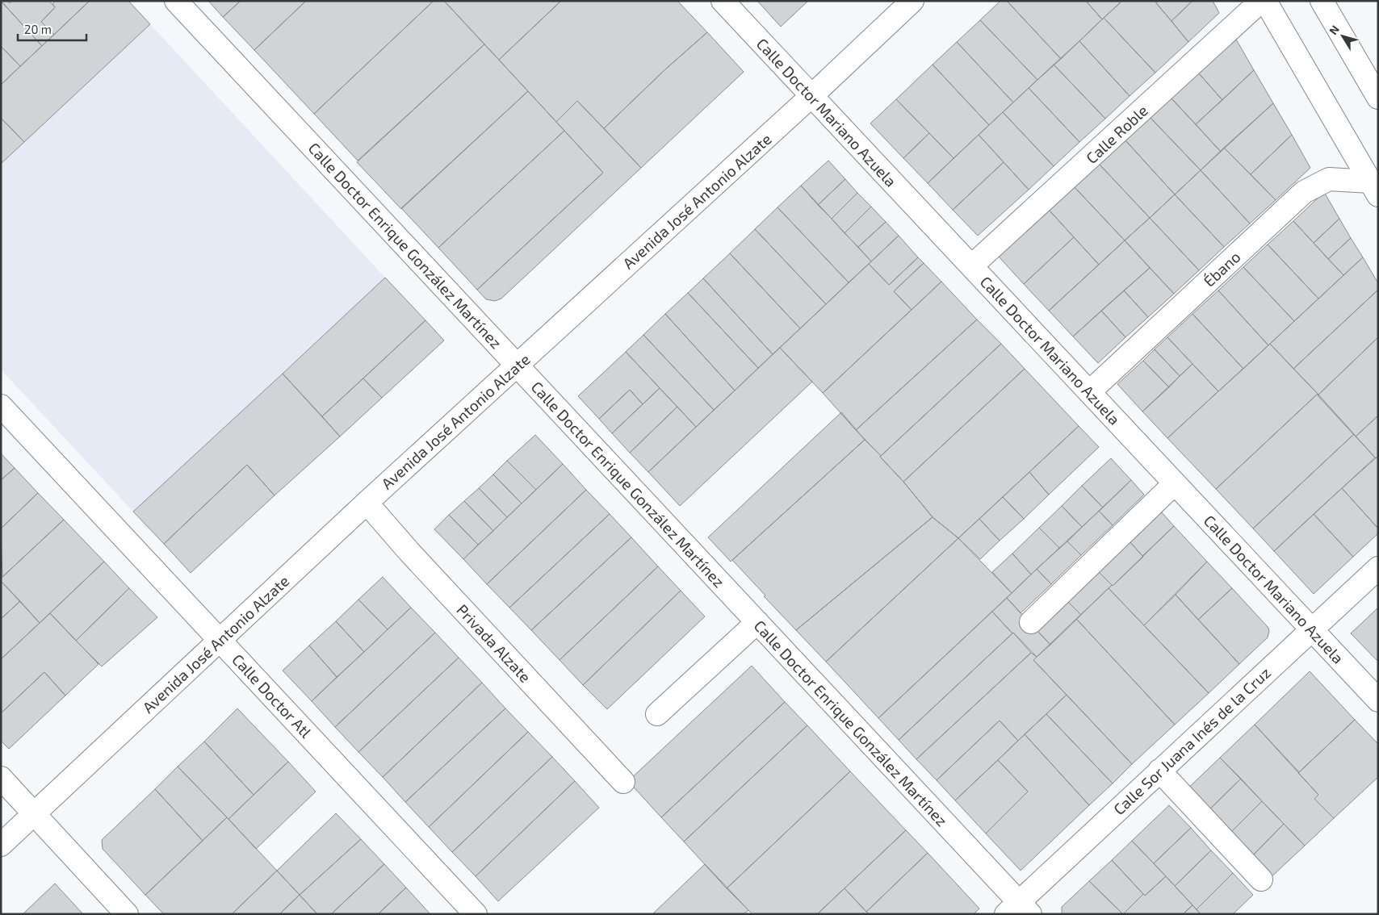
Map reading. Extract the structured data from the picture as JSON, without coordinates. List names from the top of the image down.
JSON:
{
  "streets": {
    "street": [
      "Calle Doctor Mariano Azuela",
      "Calle Roble",
      "Avenida José Antonio Alzate",
      "Calle Doctor Enrique González Martínez",
      "Ébano",
      "Privada Alzate",
      "Calle Doctor Atl",
      "Calle Sor Juana Inés de la Cruz"
    ]
  },
  "crossings": [
    ["Calle Doctor Mariano Azuela", "Calle Roble"],
    ["Calle Doctor Mariano Azuela", "Avenida José Antonio Alzate"],
    ["Calle Doctor Mariano Azuela", "Ébano"],
    ["Calle Doctor Mariano Azuela", "Calle Sor Juana Inés de la Cruz"],
    ["Avenida José Antonio Alzate", "Calle Doctor Enrique González Martínez"],
    ["Avenida José Antonio Alzate", "Privada Alzate"],
    ["Avenida José Antonio Alzate", "Calle Doctor Atl"],
    ["Calle Doctor Enrique González Martínez", "Calle Sor Juana Inés de la Cruz"]
  ],
  "scale_bar": "20 m",
  "north": "top left"
}
